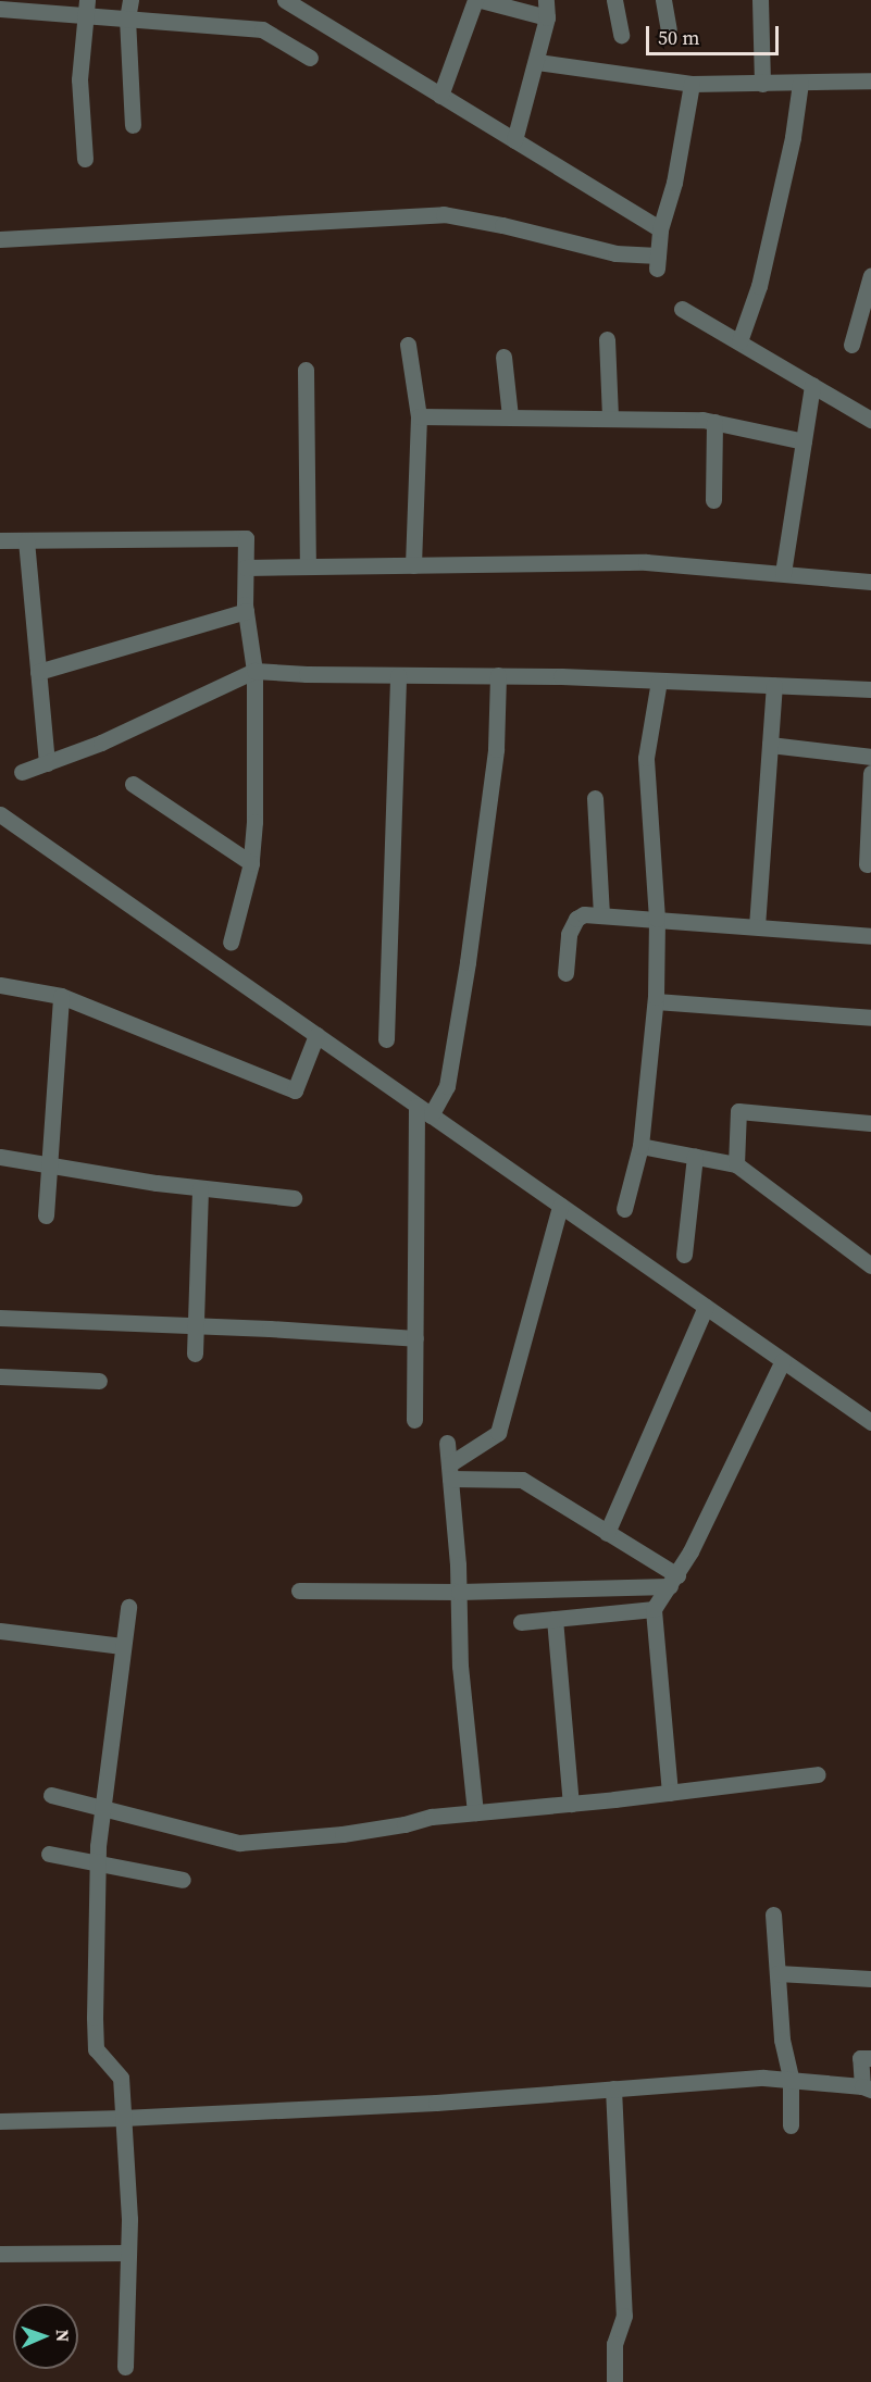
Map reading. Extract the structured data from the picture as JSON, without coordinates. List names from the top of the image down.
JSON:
{
  "scale_bar": "50 m",
  "north": "right"
}
